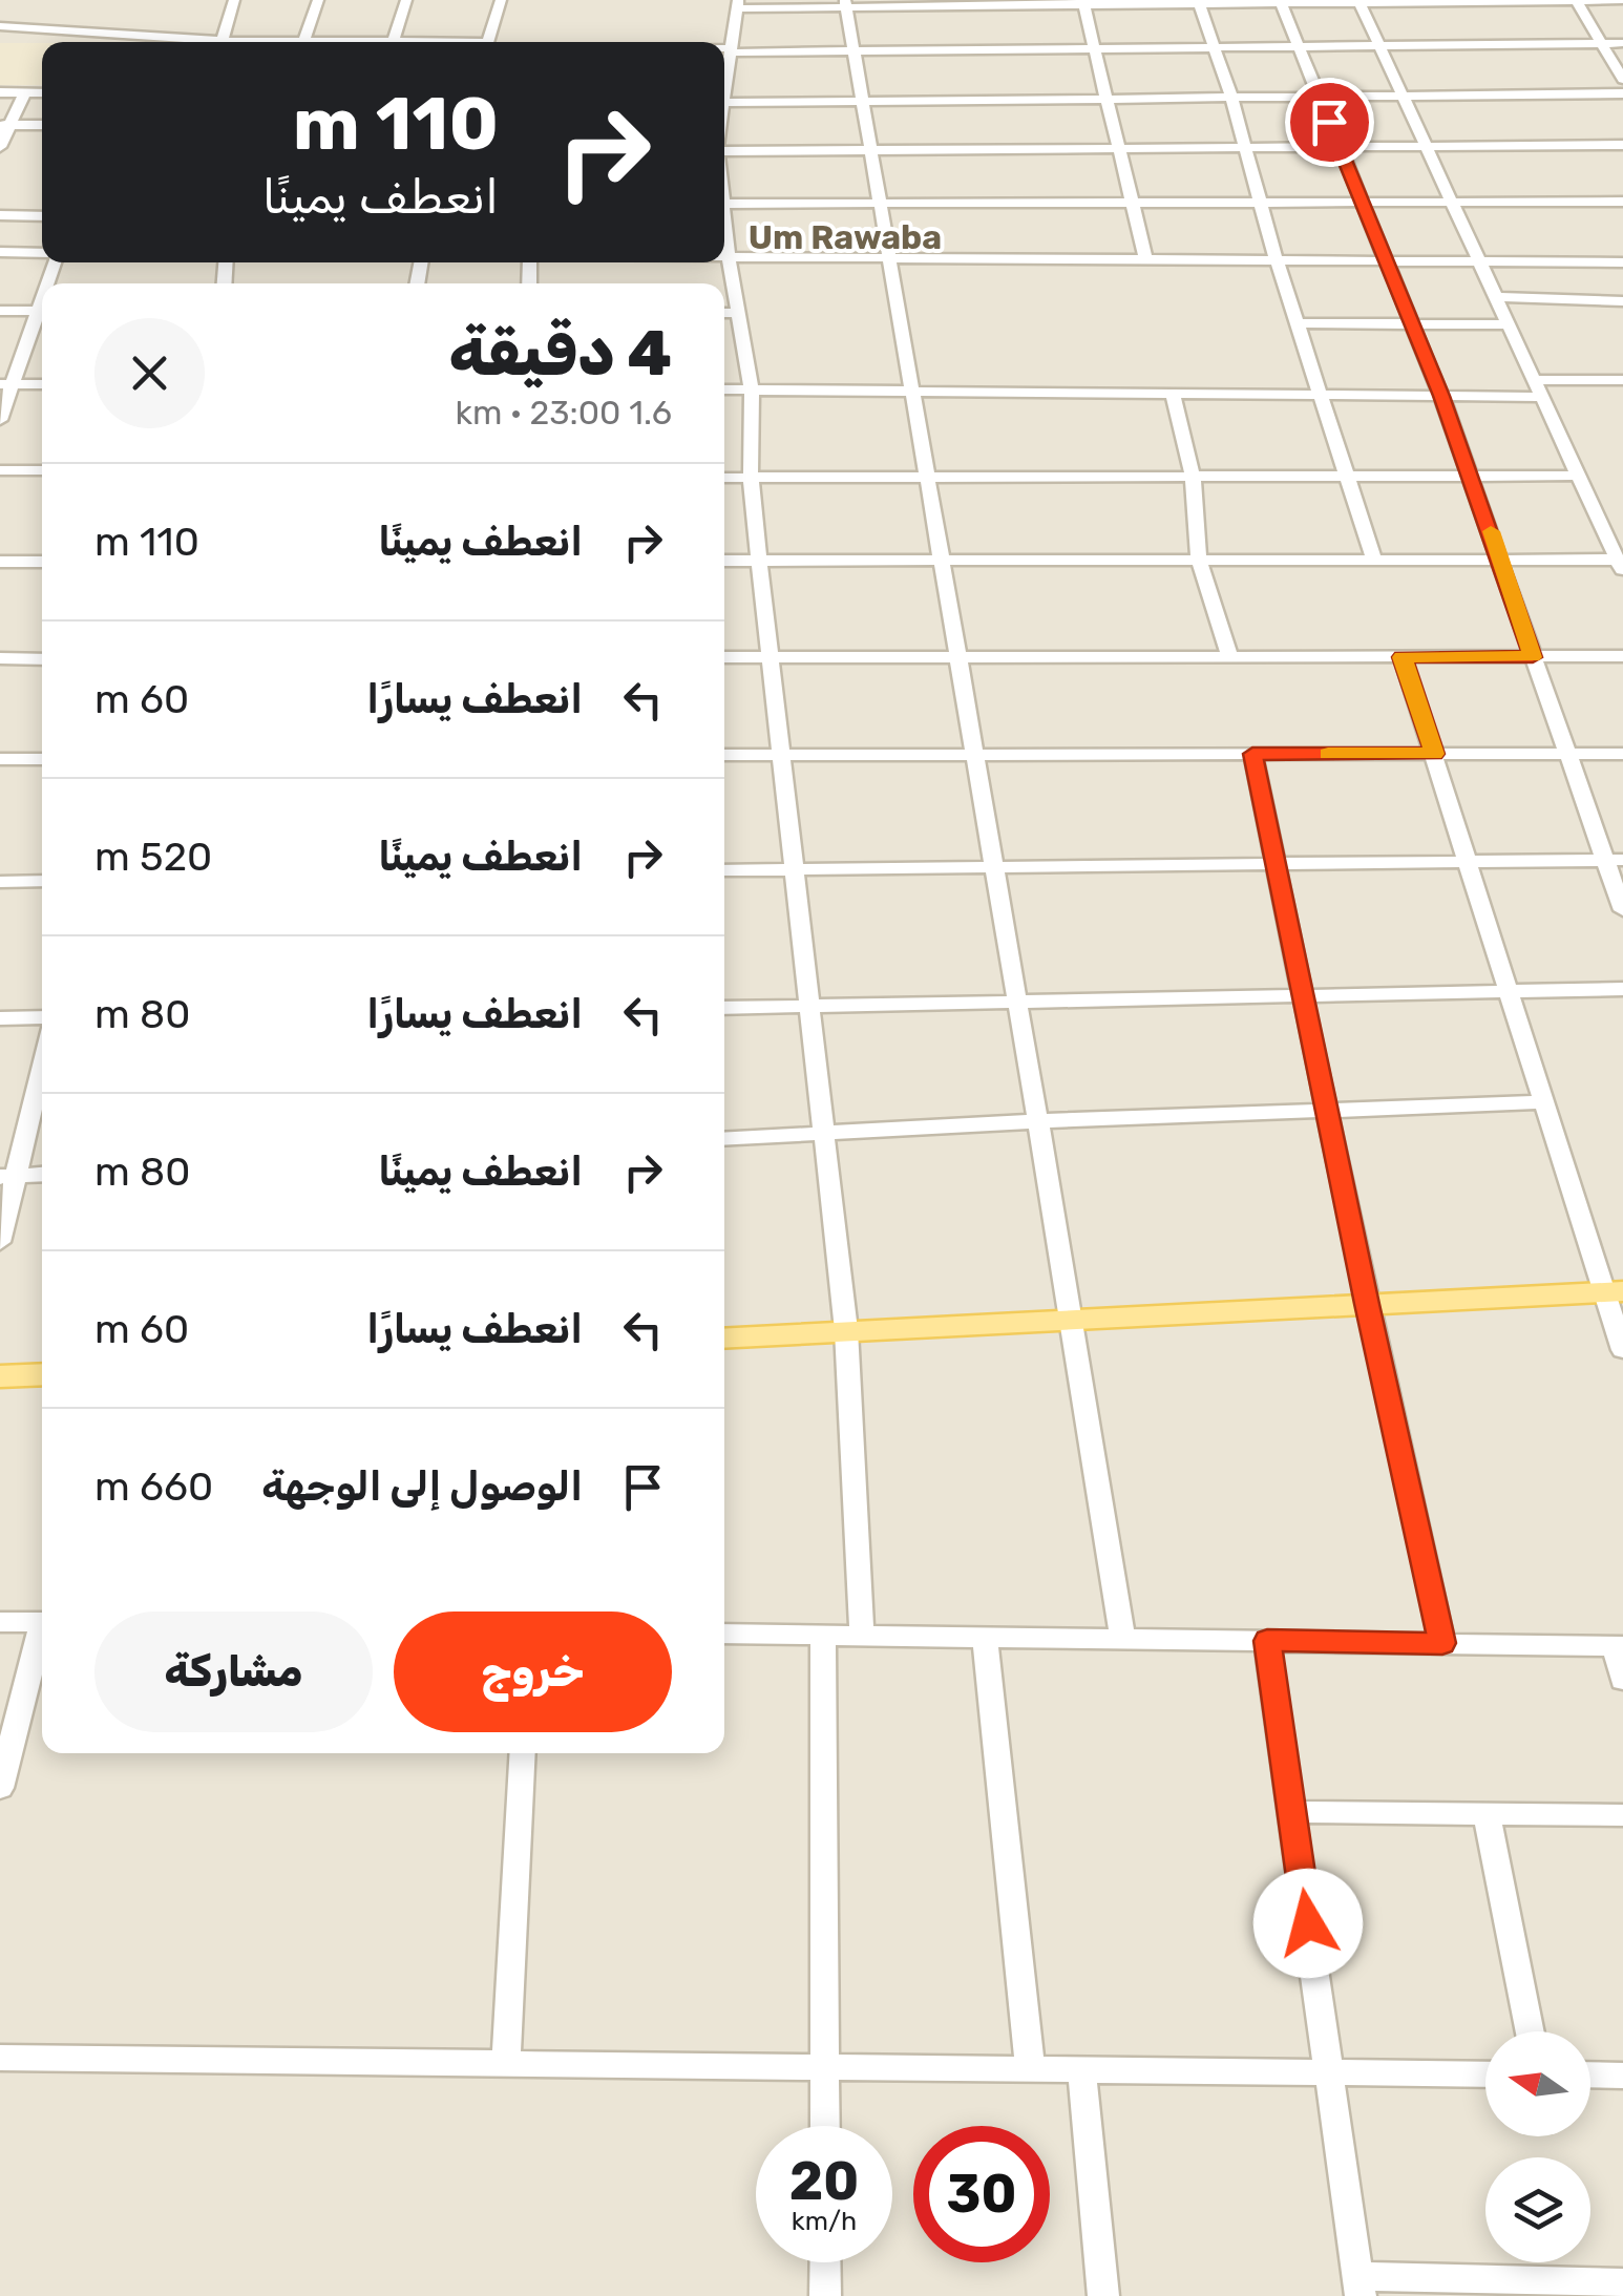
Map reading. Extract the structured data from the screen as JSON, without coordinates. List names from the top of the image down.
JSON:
{
  "districts": ["Um Rawaba"],
  "north": "left",
  "page": {
    "turn": ["110 m", "انعطف يمينًا"],
    "heading": ["4 دقيقة", "1.6 km · 23:00"],
    "list": [
      {
        "name": "انعطف يمينًا",
        "value": "110 m"
      },
      {
        "name": "انعطف يسارًا",
        "value": "60 m"
      },
      {
        "name": "انعطف يمينًا",
        "value": "520 m"
      },
      {
        "name": "انعطف يسارًا",
        "value": "80 m"
      },
      {
        "name": "انعطف يمينًا",
        "value": "80 m"
      },
      {
        "name": "انعطف يسارًا",
        "value": "60 m"
      },
      {
        "name": "الوصول إلى الوجهة",
        "value": "660 m"
      }
    ],
    "buttons": ["خروج", "مشاركة"],
    "speed": "20 km/h",
    "limit": "30"
  }
}
